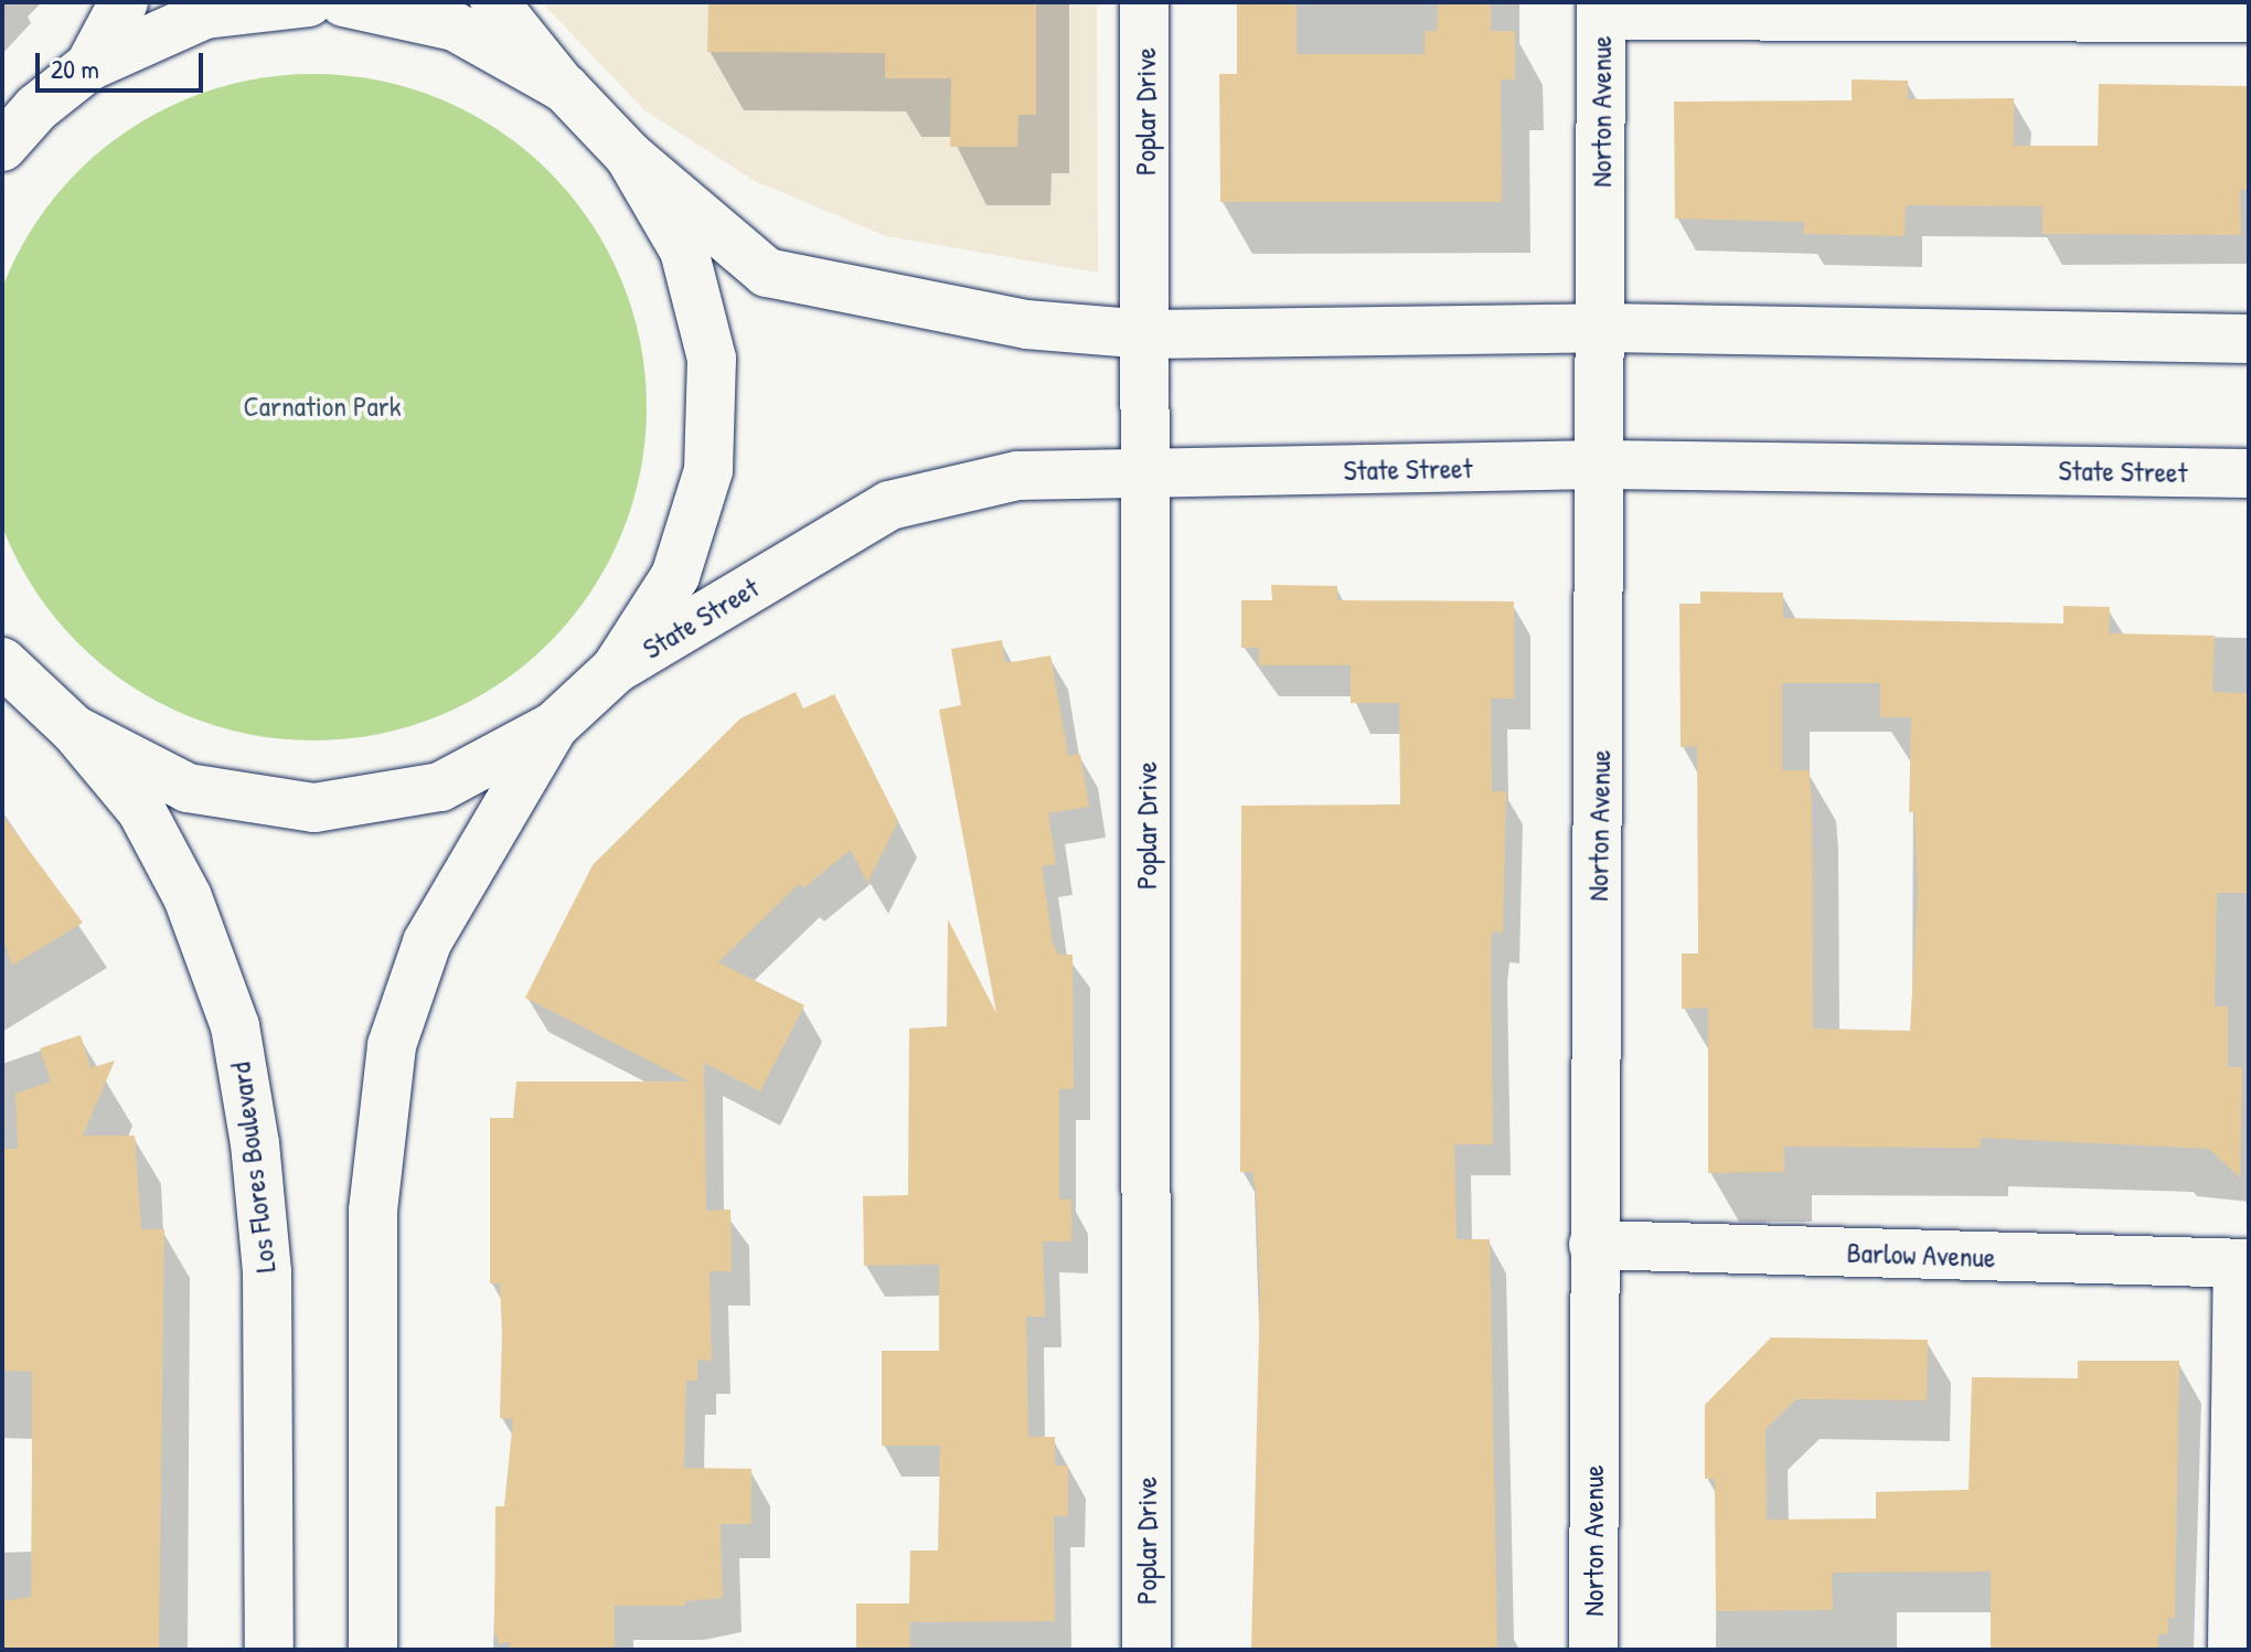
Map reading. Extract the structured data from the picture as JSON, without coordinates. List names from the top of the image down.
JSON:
{
  "streets": {
    "street": [
      "Poplar Drive",
      "Norton Avenue",
      "State Street",
      "Los Flores Boulevard",
      "Barlow Avenue"
    ]
  },
  "crossings": [
    ["Poplar Drive", "State Street"],
    ["Norton Avenue", "State Street"],
    ["Norton Avenue", "Barlow Avenue"]
  ],
  "parks": ["Carnation Park"],
  "scale_bar": "20 m"
}
